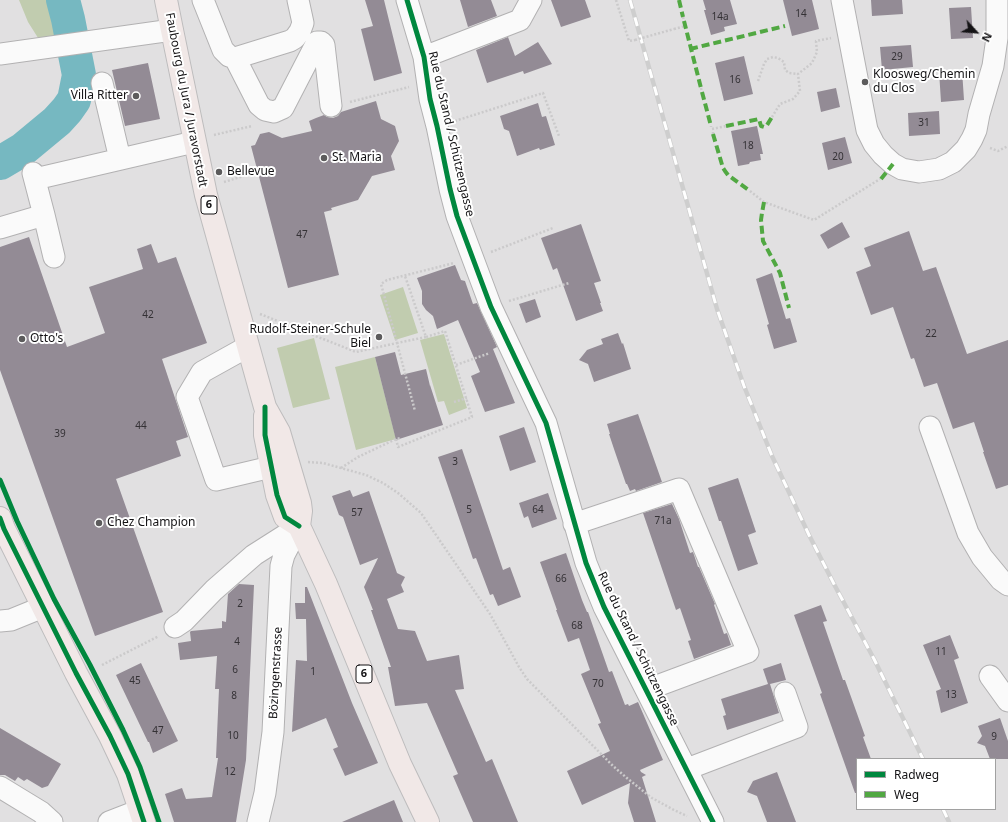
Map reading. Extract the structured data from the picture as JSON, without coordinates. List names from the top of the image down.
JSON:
{
  "streets": {
    "main road": ["Faubourg du Jura / Juravorstadt", "6"],
    "street": ["Rue du Stand / Schützengasse", "Bözingenstrasse"]
  },
  "crossings": [
    ["Faubourg du Jura / Juravorstadt", "6"],
    ["Faubourg du Jura / Juravorstadt", "Bözingenstrasse"],
    ["6", "Bözingenstrasse"]
  ],
  "places": [
    "Kloosweg/Chemin du Clos",
    "Villa Ritter",
    "St. Maria",
    "Bellevue",
    "Rudolf-Steiner-Schule Biel",
    "Otto's",
    "Chez Champion"
  ],
  "house_numbers": [
    "14",
    "14a",
    "29",
    "16",
    "31",
    "18",
    "20",
    "47",
    "42",
    "22",
    "44",
    "39",
    "3",
    "5",
    "64",
    "57",
    "71a",
    "66",
    "2",
    "68",
    "4",
    "11",
    "6",
    "1",
    "45",
    "70",
    "13",
    "8",
    "47",
    "10",
    "9",
    "12"
  ],
  "legend": ["Radweg", "Weg"],
  "north": "bottom right"
}
